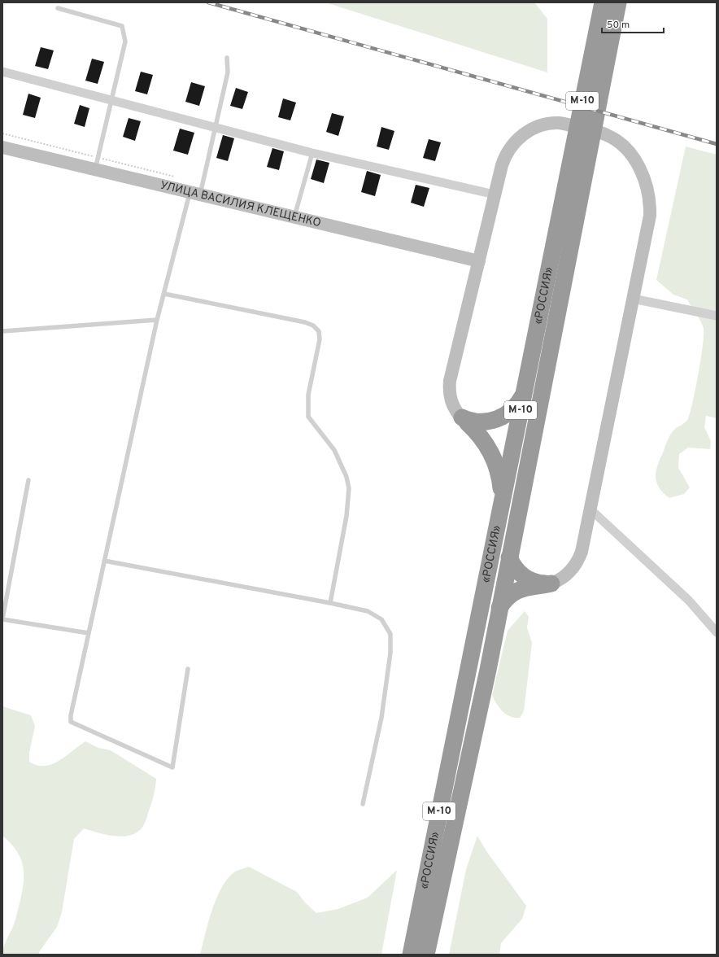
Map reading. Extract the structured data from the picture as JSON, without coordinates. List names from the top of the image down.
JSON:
{
  "streets": {
    "highway": ["М-10", "«РОССИЯ»"],
    "street": ["УЛИЦА ВАСИЛИЯ КЛЕЩЕНКО"]
  },
  "crossings": [
    ["М-10", "«РОССИЯ»"]
  ],
  "scale_bar": "50 m"
}
